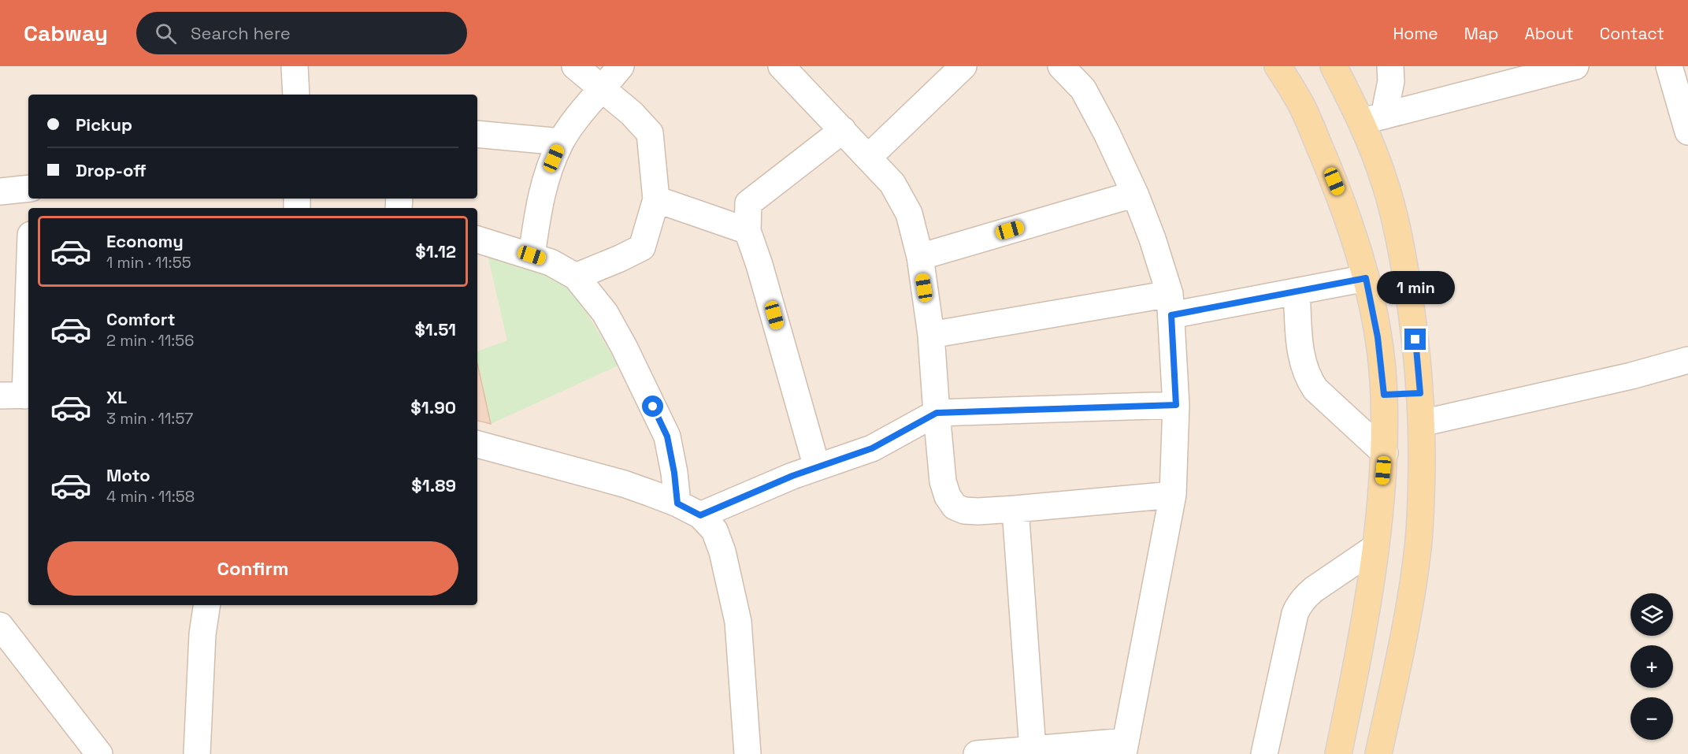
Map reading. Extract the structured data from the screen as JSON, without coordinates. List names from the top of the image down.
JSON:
{
  "page": {
    "header": "Cabway",
    "search": "Search here",
    "nav": [
      "Home",
      "Map",
      "About",
      "Contact"
    ],
    "banner": ["Pickup", "Drop-off"],
    "list": [
      {
        "name": "Economy",
        "note": "1 min · 11:55",
        "value": "$1.12"
      },
      {
        "name": "Comfort",
        "note": "2 min · 11:56",
        "value": "$1.51"
      },
      {
        "name": "XL",
        "note": "3 min · 11:57",
        "value": "$1.90"
      },
      {
        "name": "Moto",
        "note": "4 min · 11:58",
        "value": "$1.89"
      }
    ],
    "bubble": "1 min",
    "buttons": "Confirm",
    "map_buttons": ["+", "−"]
  }
}
